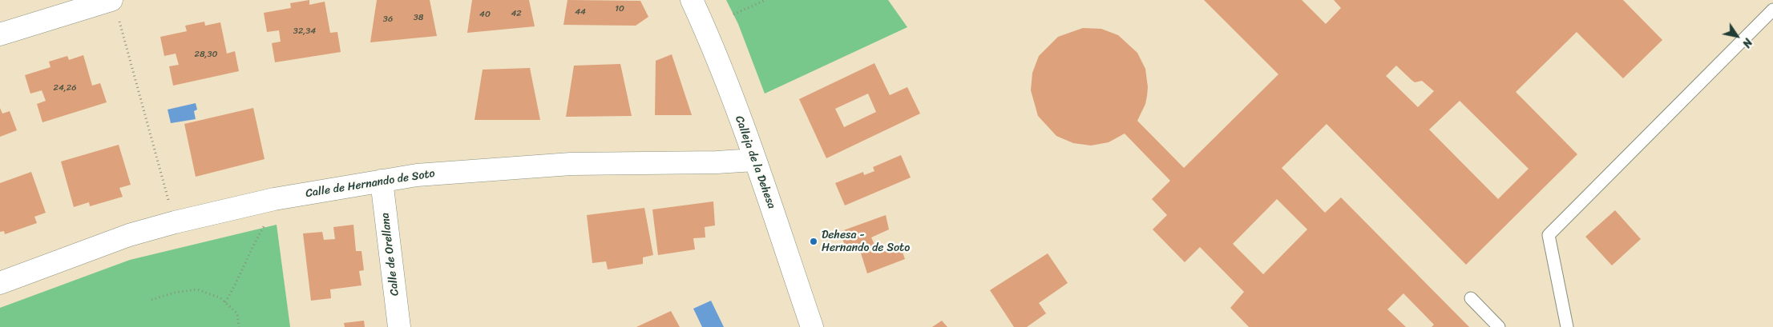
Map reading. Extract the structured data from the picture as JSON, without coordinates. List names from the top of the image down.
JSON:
{
  "streets": {
    "street": ["Calleja de la Dehesa", "Calle de Hernando de Soto", "Calle de Orellana"]
  },
  "crossings": [
    ["Calleja de la Dehesa", "Calle de Hernando de Soto"],
    ["Calle de Hernando de Soto", "Calle de Orellana"]
  ],
  "places": ["Dehesa - Hernando de Soto"],
  "house_numbers": [
    "10",
    "44",
    "42",
    "40",
    "38",
    "36",
    "32,34",
    "28,30",
    "24,26"
  ],
  "north": "bottom right"
}
